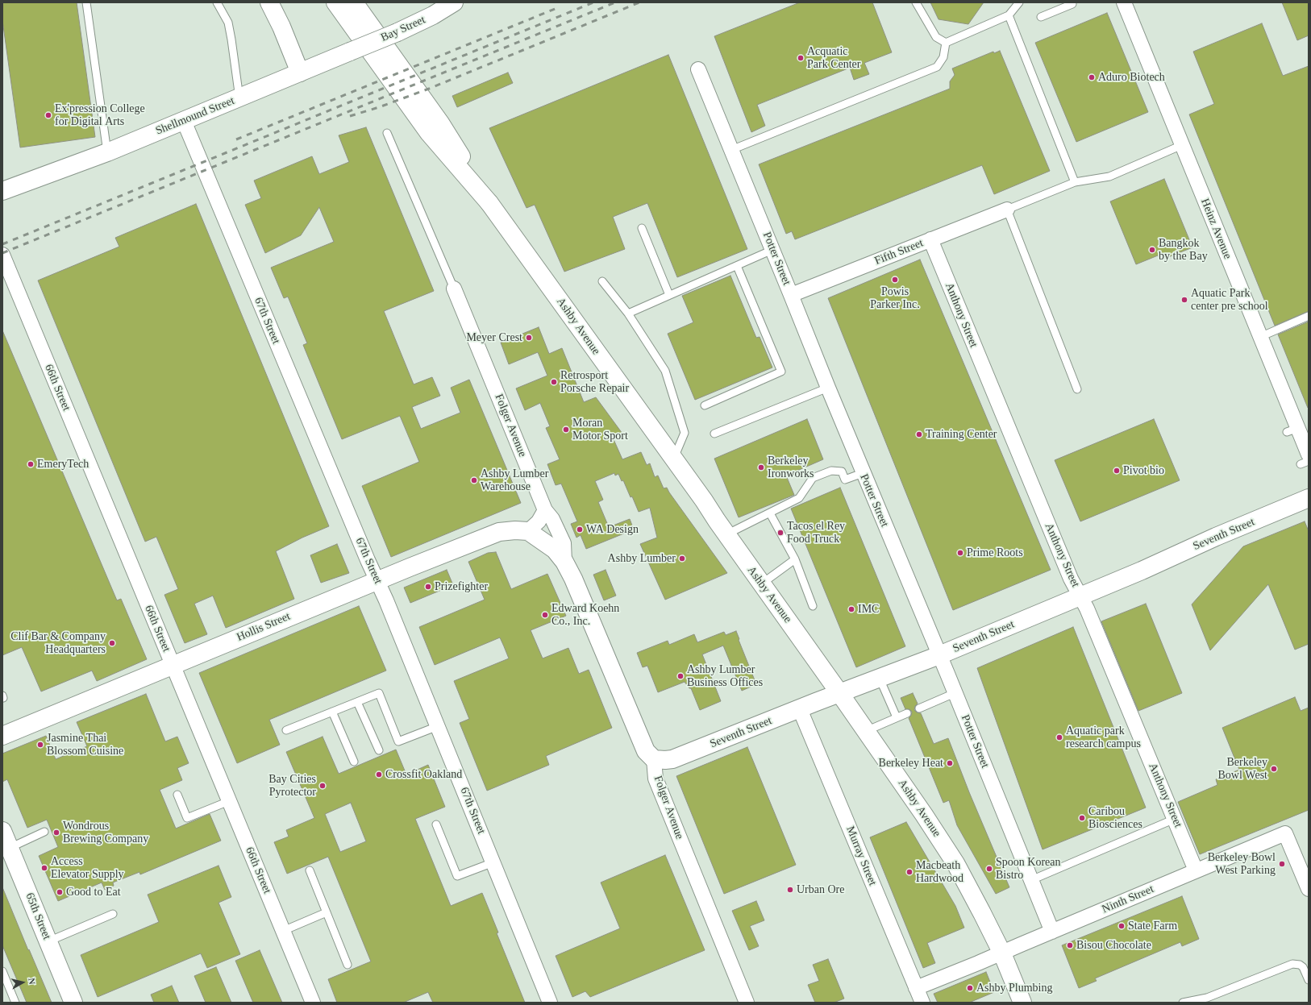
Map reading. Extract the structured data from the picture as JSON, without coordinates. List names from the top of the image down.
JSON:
{
  "streets": {
    "main road": [
      "Bay Street",
      "Shellmound Street",
      "Ashby Avenue",
      "Folger Avenue",
      "Seventh Street",
      "Hollis Street",
      "65th Street"
    ],
    "street": [
      "Heinz Avenue",
      "Fifth Street",
      "Potter Street",
      "Anthony Street",
      "67th Street",
      "66th Street",
      "Murray Street",
      "Ninth Street"
    ]
  },
  "crossings": [
    ["Bay Street", "Shellmound Street"],
    ["Shellmound Street", "67th Street"],
    ["Fifth Street", "Potter Street"],
    ["Fifth Street", "Anthony Street"],
    ["Potter Street", "Seventh Street"],
    ["Potter Street", "Ninth Street"],
    ["Anthony Street", "Seventh Street"],
    ["Anthony Street", "Ninth Street"],
    ["67th Street", "Hollis Street"],
    ["Ashby Avenue", "Seventh Street"],
    ["Ashby Avenue", "Ninth Street"],
    ["66th Street", "Hollis Street"],
    ["Folger Avenue", "Seventh Street"],
    ["Folger Avenue", "Hollis Street"],
    ["Seventh Street", "Murray Street"],
    ["Murray Street", "Ninth Street"]
  ],
  "places": [
    "Acquatic Park Center",
    "Aduro Biotech",
    "Ex'pression College for Digital Arts",
    "Bangkok by the Bay",
    "Powis Parker Inc.",
    "Aquatic Park center pre school",
    "Meyer Crest",
    "Retrosport Porsche Repair",
    "Moran Motor Sport",
    "Training Center",
    "EmeryTech",
    "Berkeley Ironworks",
    "Pivot bio",
    "Ashby Lumber Warehouse",
    "WA Design",
    "Tacos el Rey Food Truck",
    "Prime Roots",
    "Ashby Lumber",
    "Prizefighter",
    "IMC",
    "Edward Koehn Co., Inc.",
    "Clif Bar & Company Headquarters",
    "Ashby Lumber Business Offices",
    "Aquatic park research campus",
    "Jasmine Thai Blossom Cuisine",
    "Berkeley Heat",
    "Berkeley Bowl West",
    "Crossfit Oakland",
    "Bay Cities Pyrotector",
    "Caribou Biosciences",
    "Wondrous Brewing Company",
    "Berkeley Bowl West Parking",
    "Access Elevator Supply",
    "Spoon Korean Bistro",
    "Macbeath Hardwood",
    "Urban Ore",
    "Good to Eat",
    "State Farm",
    "Bisou Chocolate",
    "Ashby Plumbing"
  ],
  "north": "right"
}
